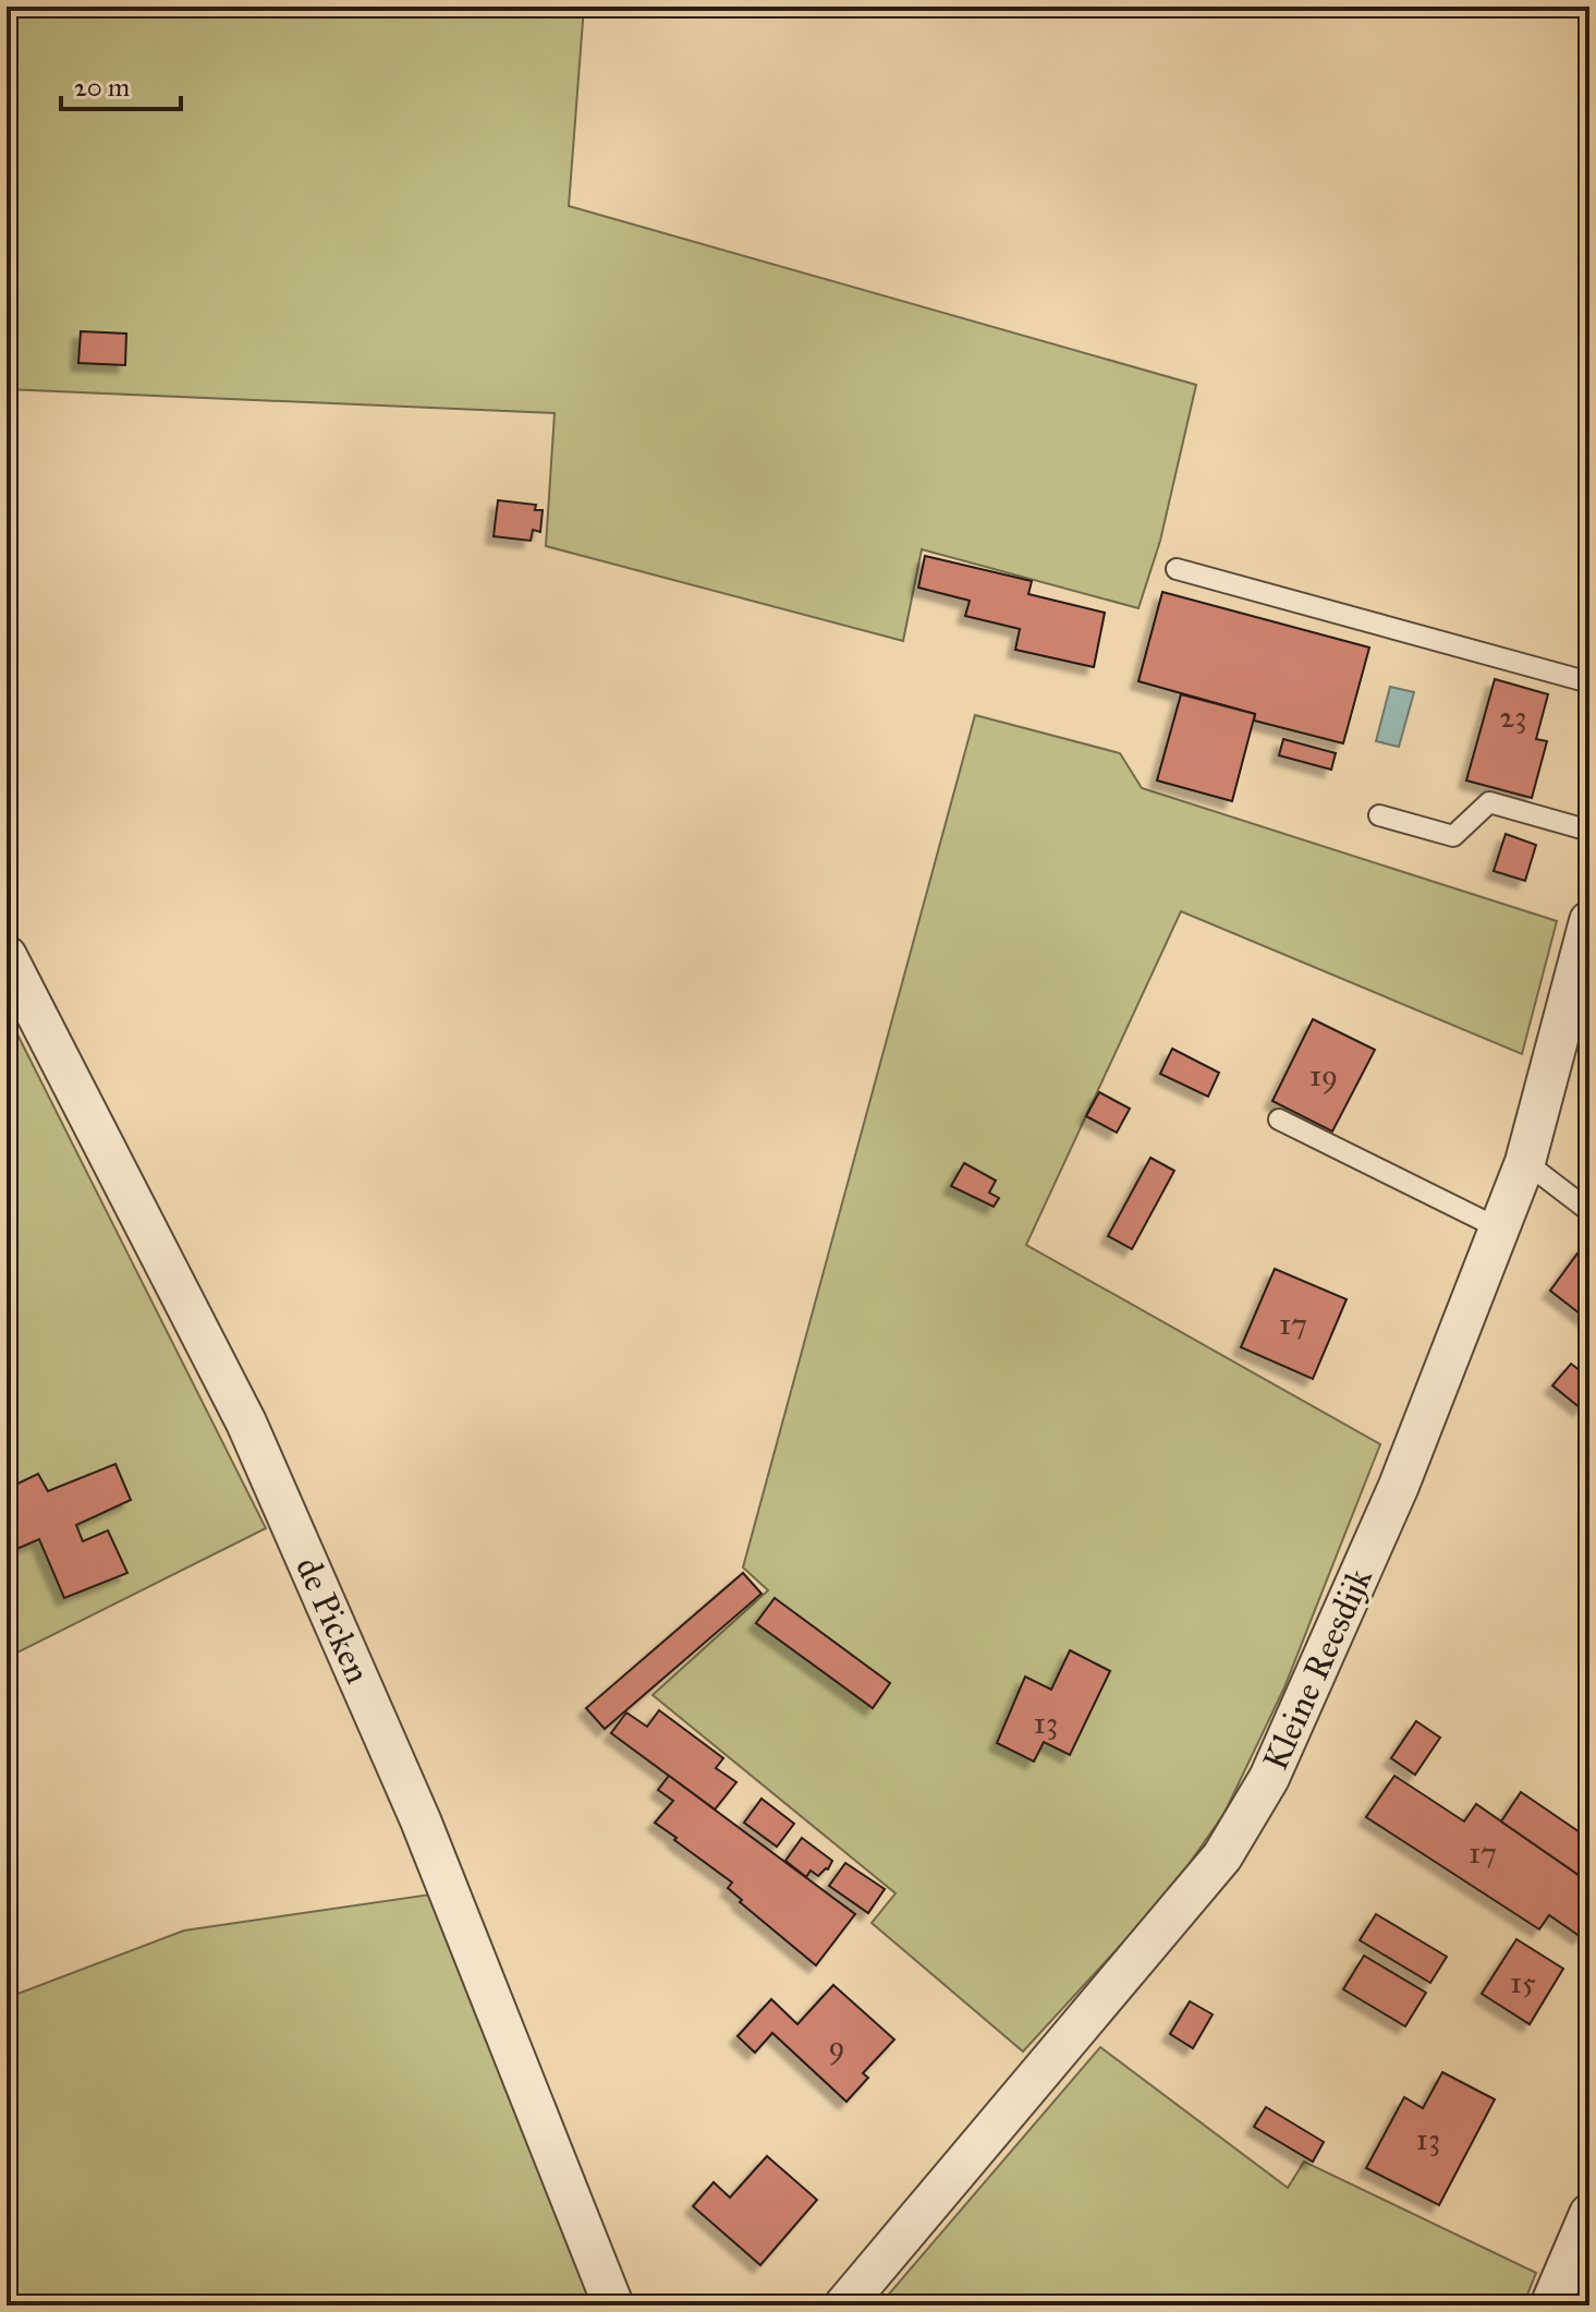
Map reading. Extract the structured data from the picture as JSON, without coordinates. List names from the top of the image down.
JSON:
{
  "streets": {
    "street": ["de Picken", "Kleine Reesdijk"]
  },
  "house_numbers": [
    "23",
    "19",
    "17",
    "13",
    "17",
    "15",
    "9",
    "13"
  ],
  "scale_bar": "20 m"
}
